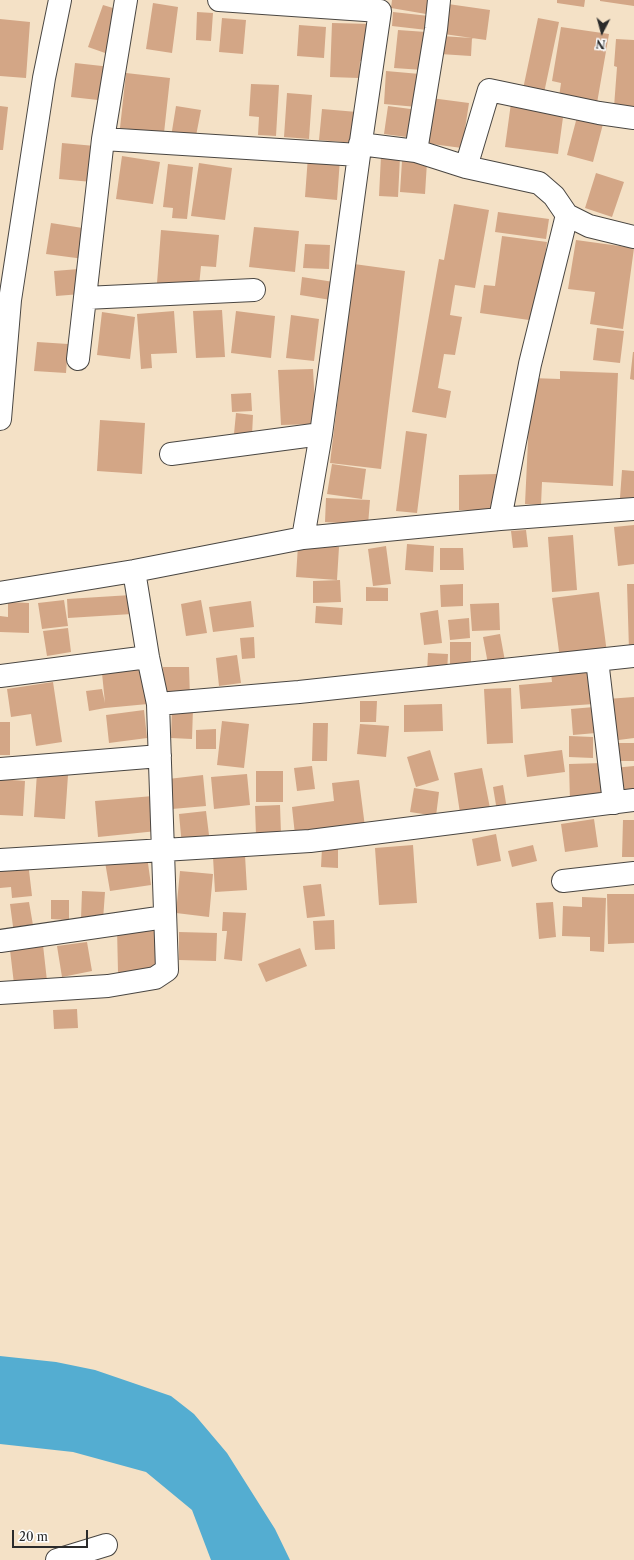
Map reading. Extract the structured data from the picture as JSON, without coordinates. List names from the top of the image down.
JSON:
{
  "scale_bar": "20 m",
  "north": "bottom"
}
